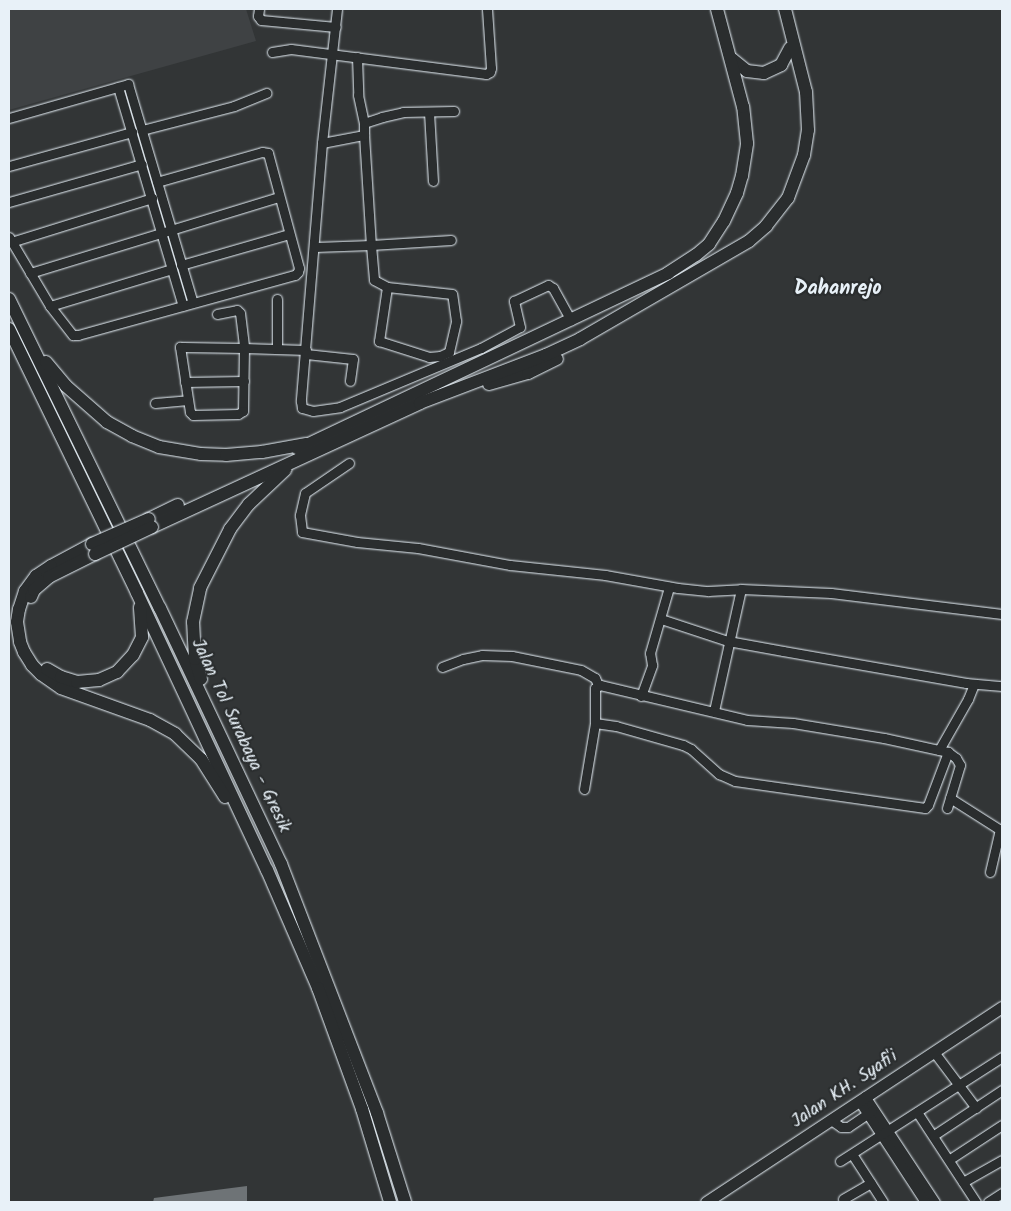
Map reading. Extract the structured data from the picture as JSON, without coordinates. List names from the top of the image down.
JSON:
{
  "streets": {
    "highway": ["Jalan Tol Surabaya - Gresik"],
    "main road": ["Jalan KH. Syafi'i"]
  },
  "districts": ["Dahanrejo"]
}
